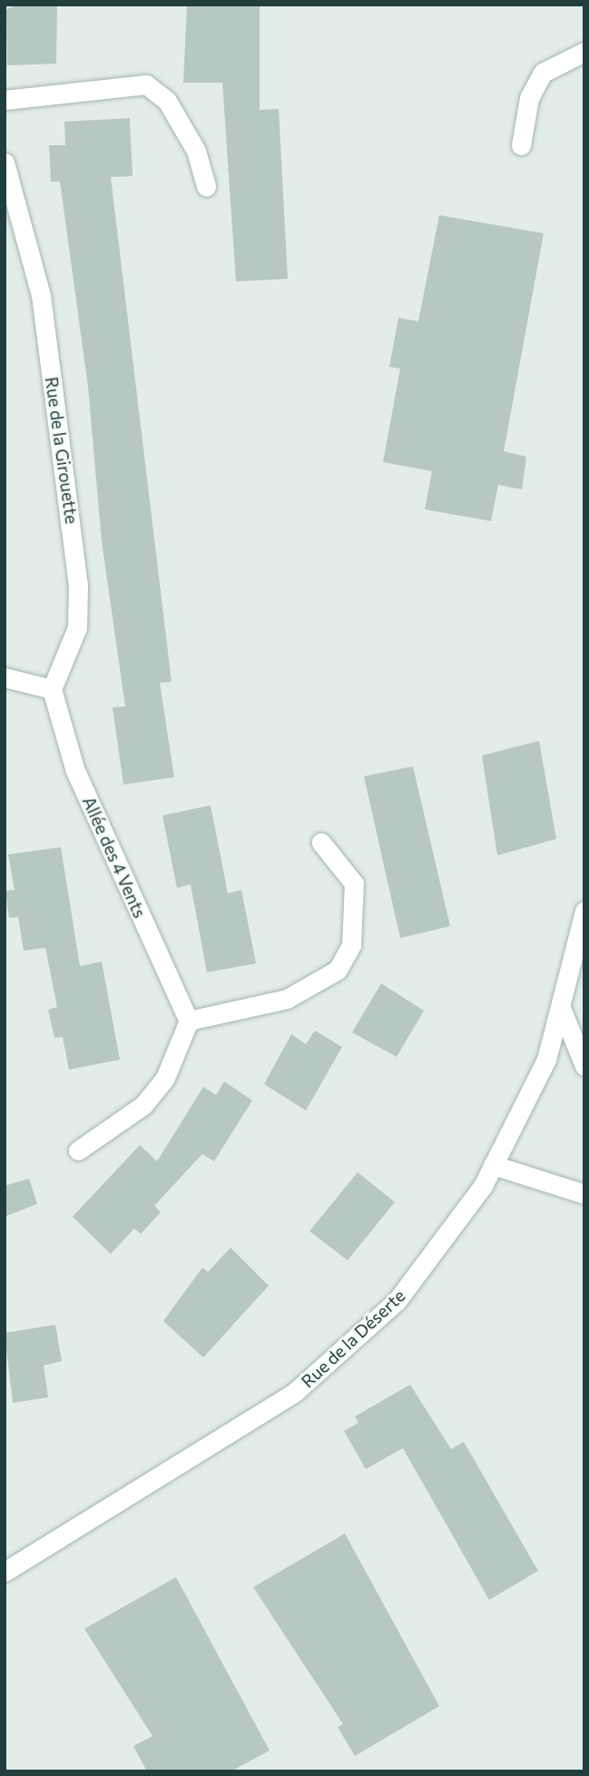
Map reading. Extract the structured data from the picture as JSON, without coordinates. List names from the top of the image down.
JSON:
{
  "streets": {
    "street": ["Rue de la Girouette", "Allée des 4 Vents", "Rue de la Déserte"]
  },
  "crossings": [
    ["Rue de la Girouette", "Allée des 4 Vents"]
  ]
}
